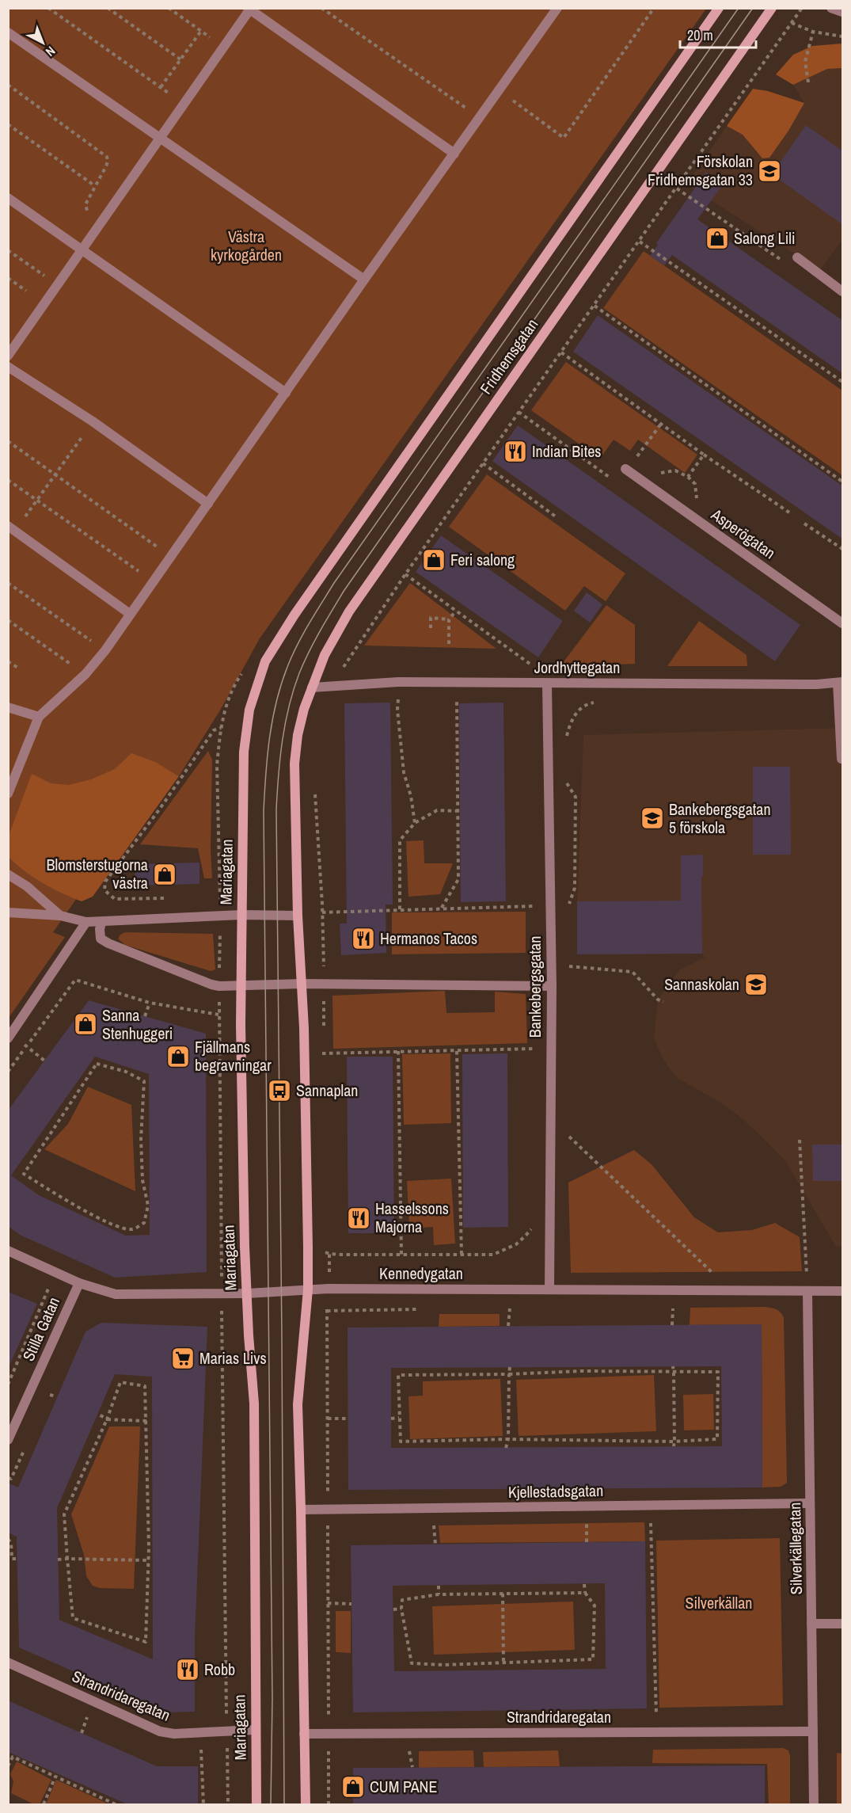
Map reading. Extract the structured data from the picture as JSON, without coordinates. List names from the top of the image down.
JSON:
{
  "streets": {
    "street": [
      "Fridhemsgatan",
      "Asperögatan",
      "Jordhyttegatan",
      "Mariagatan",
      "Bankebergsgatan",
      "Kennedygatan",
      "Stilla Gatan",
      "Kjellestadsgatan",
      "Silverkällegatan",
      "Strandridaregatan"
    ]
  },
  "crossings": [
    ["Fridhemsgatan", "Jordhyttegatan"],
    ["Fridhemsgatan", "Mariagatan"],
    ["Jordhyttegatan", "Bankebergsgatan"],
    ["Mariagatan", "Kennedygatan"],
    ["Mariagatan", "Strandridaregatan"],
    ["Bankebergsgatan", "Kennedygatan"],
    ["Kennedygatan", "Stilla Gatan"],
    ["Kennedygatan", "Silverkällegatan"],
    ["Kjellestadsgatan", "Silverkällegatan"],
    ["Silverkällegatan", "Strandridaregatan"]
  ],
  "parks": ["Västra kyrkogården", "Silverkällan"],
  "places": {
    "school or university": ["Förskolan Fridhemsgatan 33", "Bankebergsgatan 5 förskola", "Sannaskolan"],
    "shop": [
      "Salong Lili",
      "Feri salong",
      "Blomsterstugorna västra",
      "Sanna Stenhuggeri",
      "Fjällmans begravningar",
      "CUM PANE"
    ],
    "restaurant": [
      "Indian Bites",
      "Hermanos Tacos",
      "Hasselssons Majorna",
      "Robb"
    ],
    "bus stop": ["Sannaplan"],
    "supermarket": ["Marias Livs"]
  },
  "scale_bar": "20 m",
  "north": "bottom right"
}
